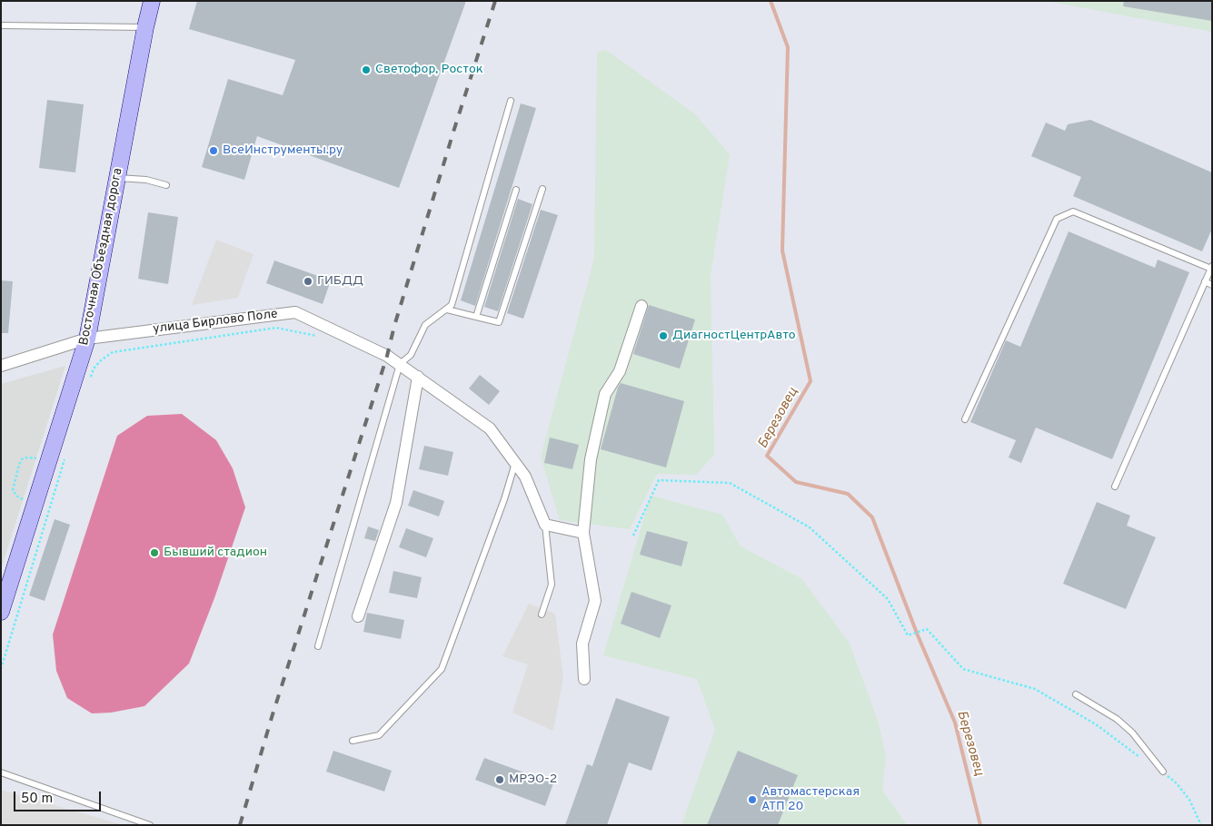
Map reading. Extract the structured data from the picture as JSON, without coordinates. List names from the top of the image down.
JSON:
{
  "streets": {
    "main road": ["Восточная Объездная дорога"],
    "street": ["улица Бирлово Поле"]
  },
  "crossings": [
    ["Восточная Объездная дорога", "улица Бирлово Поле"]
  ],
  "water": ["Березовец"],
  "places": [
    "Светофор, Росток",
    "ВсеИнструменты.ру",
    "ГИБДД",
    "ДиагностЦентрАвто",
    "Бывший стадион",
    "МРЭО-2",
    "Автомастерская АТП 20"
  ],
  "scale_bar": "50 m"
}
